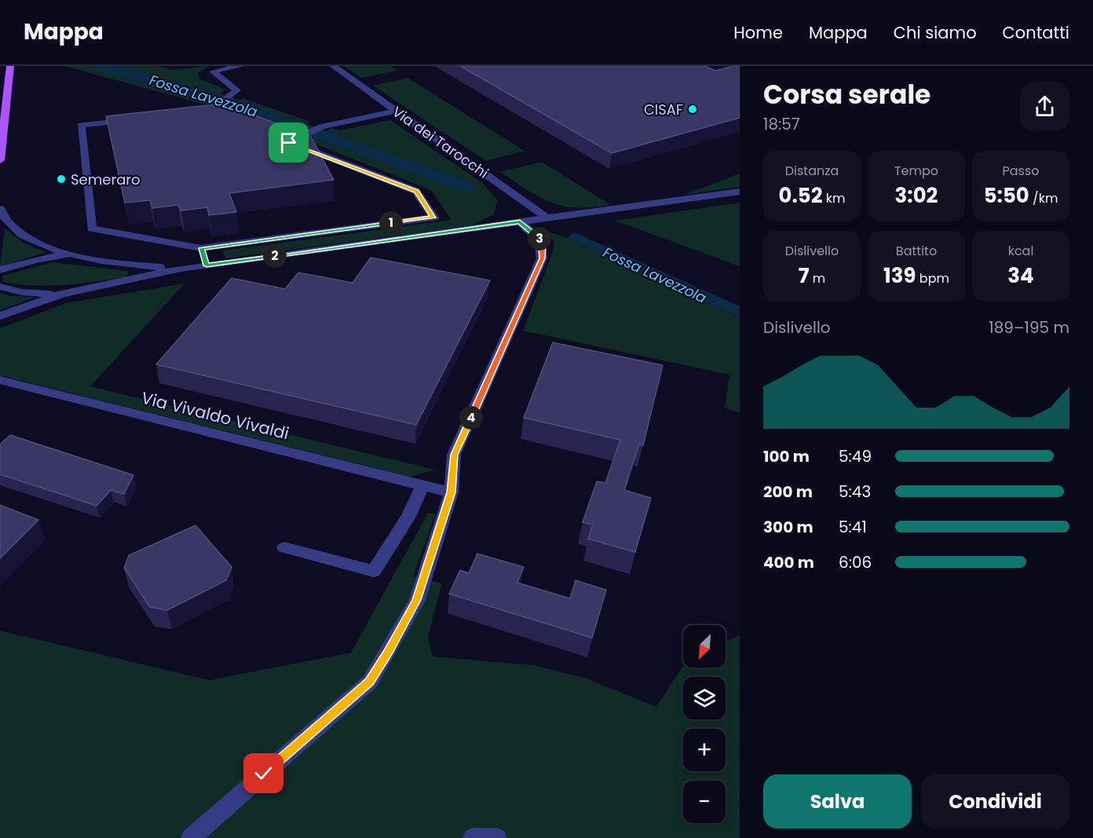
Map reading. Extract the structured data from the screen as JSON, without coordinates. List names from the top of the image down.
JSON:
{
  "streets": {
    "street": ["Via dei Tarocchi", "Via Vivaldo Vivaldi"]
  },
  "water": ["Fossa Lavezzola"],
  "places": ["CISAF", "Semeraro"],
  "north": "bottom left",
  "page": {
    "header": "Mappa",
    "nav": [
      "Home",
      "Mappa",
      "Chi siamo",
      "Contatti"
    ],
    "heading": ["Corsa serale", "18:57"],
    "stats": [
      ["Distanza", "0.52 km"],
      ["Tempo", "3:02"],
      ["Passo", "5:50 /km"],
      ["Dislivello", "7 m"],
      ["Battito", "139 bpm"],
      ["kcal", "34"]
    ],
    "pins": [
      "1",
      "3",
      "2",
      "4"
    ],
    "chart": ["Dislivello", "189–195 m"],
    "list": [
      {
        "name": "100 m",
        "note": "5:49"
      },
      {
        "name": "200 m",
        "note": "5:43"
      },
      {
        "name": "300 m",
        "note": "5:41"
      },
      {
        "name": "400 m",
        "note": "6:06"
      }
    ],
    "map_buttons": ["+", "−"],
    "buttons": ["Salva", "Condividi"]
  }
}
